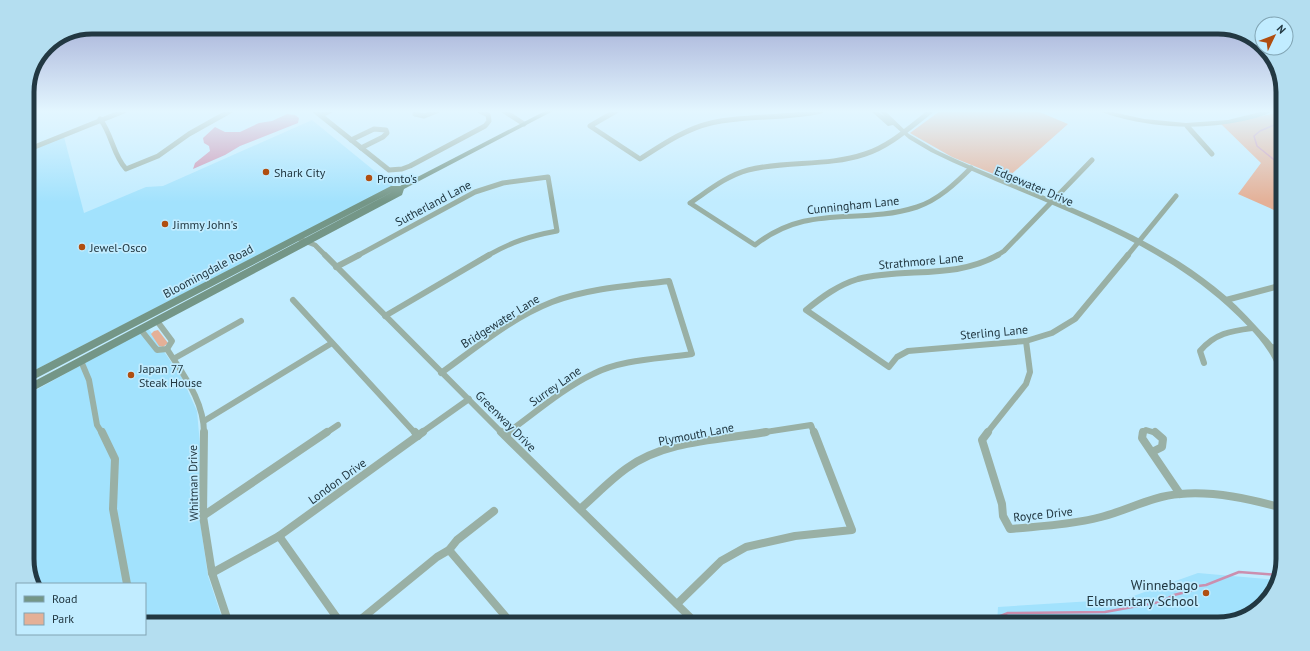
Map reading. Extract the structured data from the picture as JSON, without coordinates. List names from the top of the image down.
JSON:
{
  "streets": {
    "main road": ["Bloomingdale Road"],
    "street": [
      "Edgewater Drive",
      "Sutherland Lane",
      "Cunningham Lane",
      "Strathmore Lane",
      "Bridgewater Lane",
      "Sterling Lane",
      "Surrey Lane",
      "Greenway Drive",
      "Plymouth Lane",
      "London Drive",
      "Whitman Drive",
      "Royce Drive"
    ]
  },
  "crossings": [
    ["Edgewater Drive", "Cunningham Lane"],
    ["Edgewater Drive", "Strathmore Lane"],
    ["Edgewater Drive", "Sterling Lane"],
    ["Sutherland Lane", "Greenway Drive"],
    ["Strathmore Lane", "Sterling Lane"],
    ["Bloomingdale Road", "Greenway Drive"],
    ["Bloomingdale Road", "Whitman Drive"],
    ["Bridgewater Lane", "Surrey Lane"],
    ["Bridgewater Lane", "Greenway Drive"],
    ["Sterling Lane", "Royce Drive"],
    ["Surrey Lane", "Greenway Drive"],
    ["Greenway Drive", "Plymouth Lane"],
    ["Greenway Drive", "London Drive"],
    ["London Drive", "Whitman Drive"]
  ],
  "places": [
    "Shark City",
    "Pronto's",
    "Jimmy John's",
    "Jewel-Osco",
    "Japan 77 Steak House",
    "Winnebago Elementary School"
  ],
  "legend": ["Road", "Park"],
  "north": "top right"
}
